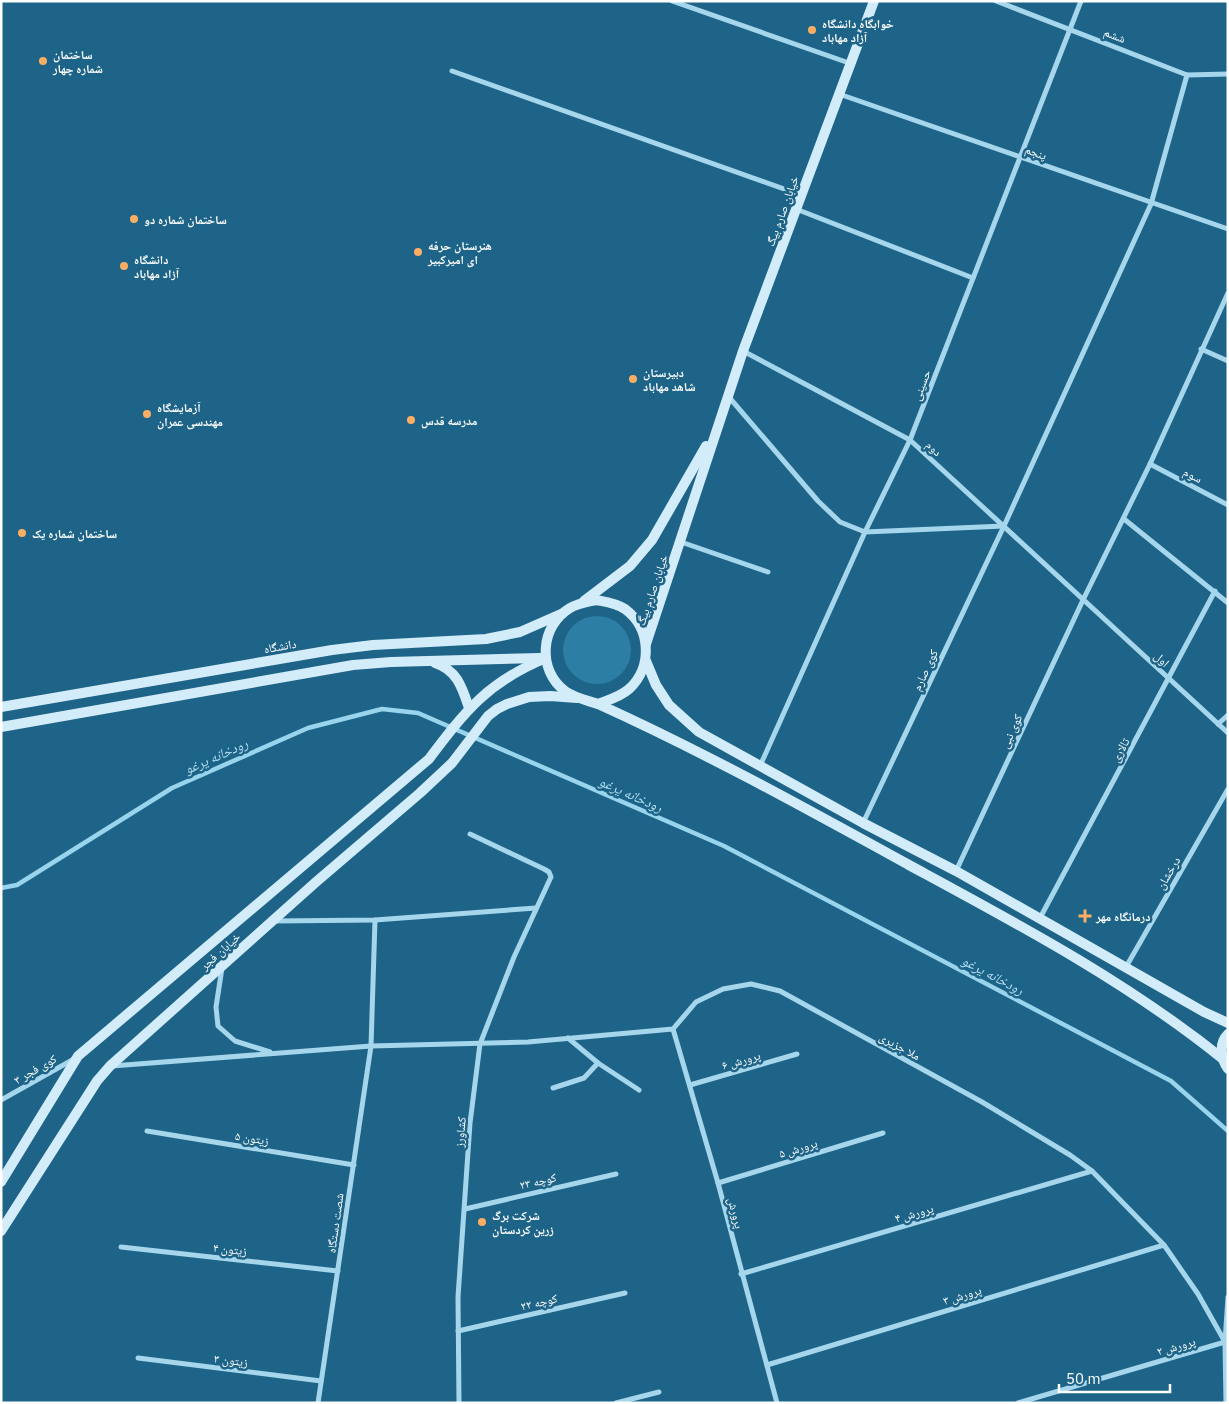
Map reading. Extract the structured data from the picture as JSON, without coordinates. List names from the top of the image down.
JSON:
{
  "streets": {
    "main road": ["خیابان صارم بیگ", "دانشگاه", "خیابان فجر"],
    "street": [
      "ششم",
      "پنجم",
      "حسینی",
      "دوم",
      "سوم",
      "اول",
      "کوی صارم",
      "کوی نبی",
      "تالاری",
      "درخشان",
      "ملا جزیری",
      "پرورش ۶",
      "کوی فجر ۳",
      "کشاورز",
      "زیتون ۵",
      "پرورش ۵",
      "کوچه ۲۳",
      "پرورش",
      "پرورش ۴",
      "شصت دستگاه",
      "زیتون ۴",
      "پرورش ۳",
      "کوچه ۲۲",
      "پرورش ۲",
      "زیتون ۳"
    ]
  },
  "crossings": [
    ["ششم", "حسینی"],
    ["ششم", "کوی صارم"],
    ["پنجم", "خیابان صارم بیگ"],
    ["پنجم", "حسینی"],
    ["پنجم", "کوی صارم"],
    ["خیابان صارم بیگ", "دوم"],
    ["خیابان صارم بیگ", "دانشگاه"],
    ["خیابان صارم بیگ", "خیابان فجر"],
    ["حسینی", "دوم"],
    ["دوم", "اول"],
    ["دوم", "کوی صارم"],
    ["دوم", "کوی نبی"],
    ["سوم", "کوی نبی"],
    ["دانشگاه", "خیابان فجر"],
    ["اول", "کوی نبی"],
    ["اول", "تالاری"],
    ["خیابان فجر", "کوی فجر ۳"],
    ["ملا جزیری", "پرورش"],
    ["ملا جزیری", "پرورش ۴"],
    ["ملا جزیری", "پرورش ۳"],
    ["ملا جزیری", "پرورش ۲"],
    ["پرورش ۶", "پرورش"],
    ["کشاورز", "کوچه ۲۳"],
    ["کشاورز", "کوچه ۲۲"],
    ["زیتون ۵", "شصت دستگاه"],
    ["پرورش ۵", "پرورش"],
    ["پرورش", "پرورش ۴"],
    ["پرورش", "پرورش ۳"],
    ["شصت دستگاه", "زیتون ۴"],
    ["شصت دستگاه", "زیتون ۳"]
  ],
  "water": ["رودخانه یرغو"],
  "places": {
    "other": [
      "خوابگاه دانشگاه آزاد مهاباد",
      "ساختمان شماره چهار",
      "ساختمان شماره دو",
      "هنرستان حرفه ای امیرکبیر",
      "دانشگاه آزاد مهاباد",
      "دبیرستان شاهد مهاباد",
      "آزمایشگاه مهندسی عمران",
      "مدرسه قدس",
      "ساختمان شماره یک",
      "شرکت برگ زرین کردستان"
    ],
    "health": ["درمانگاه مهر"]
  },
  "scale_bar": "50 m"
}
